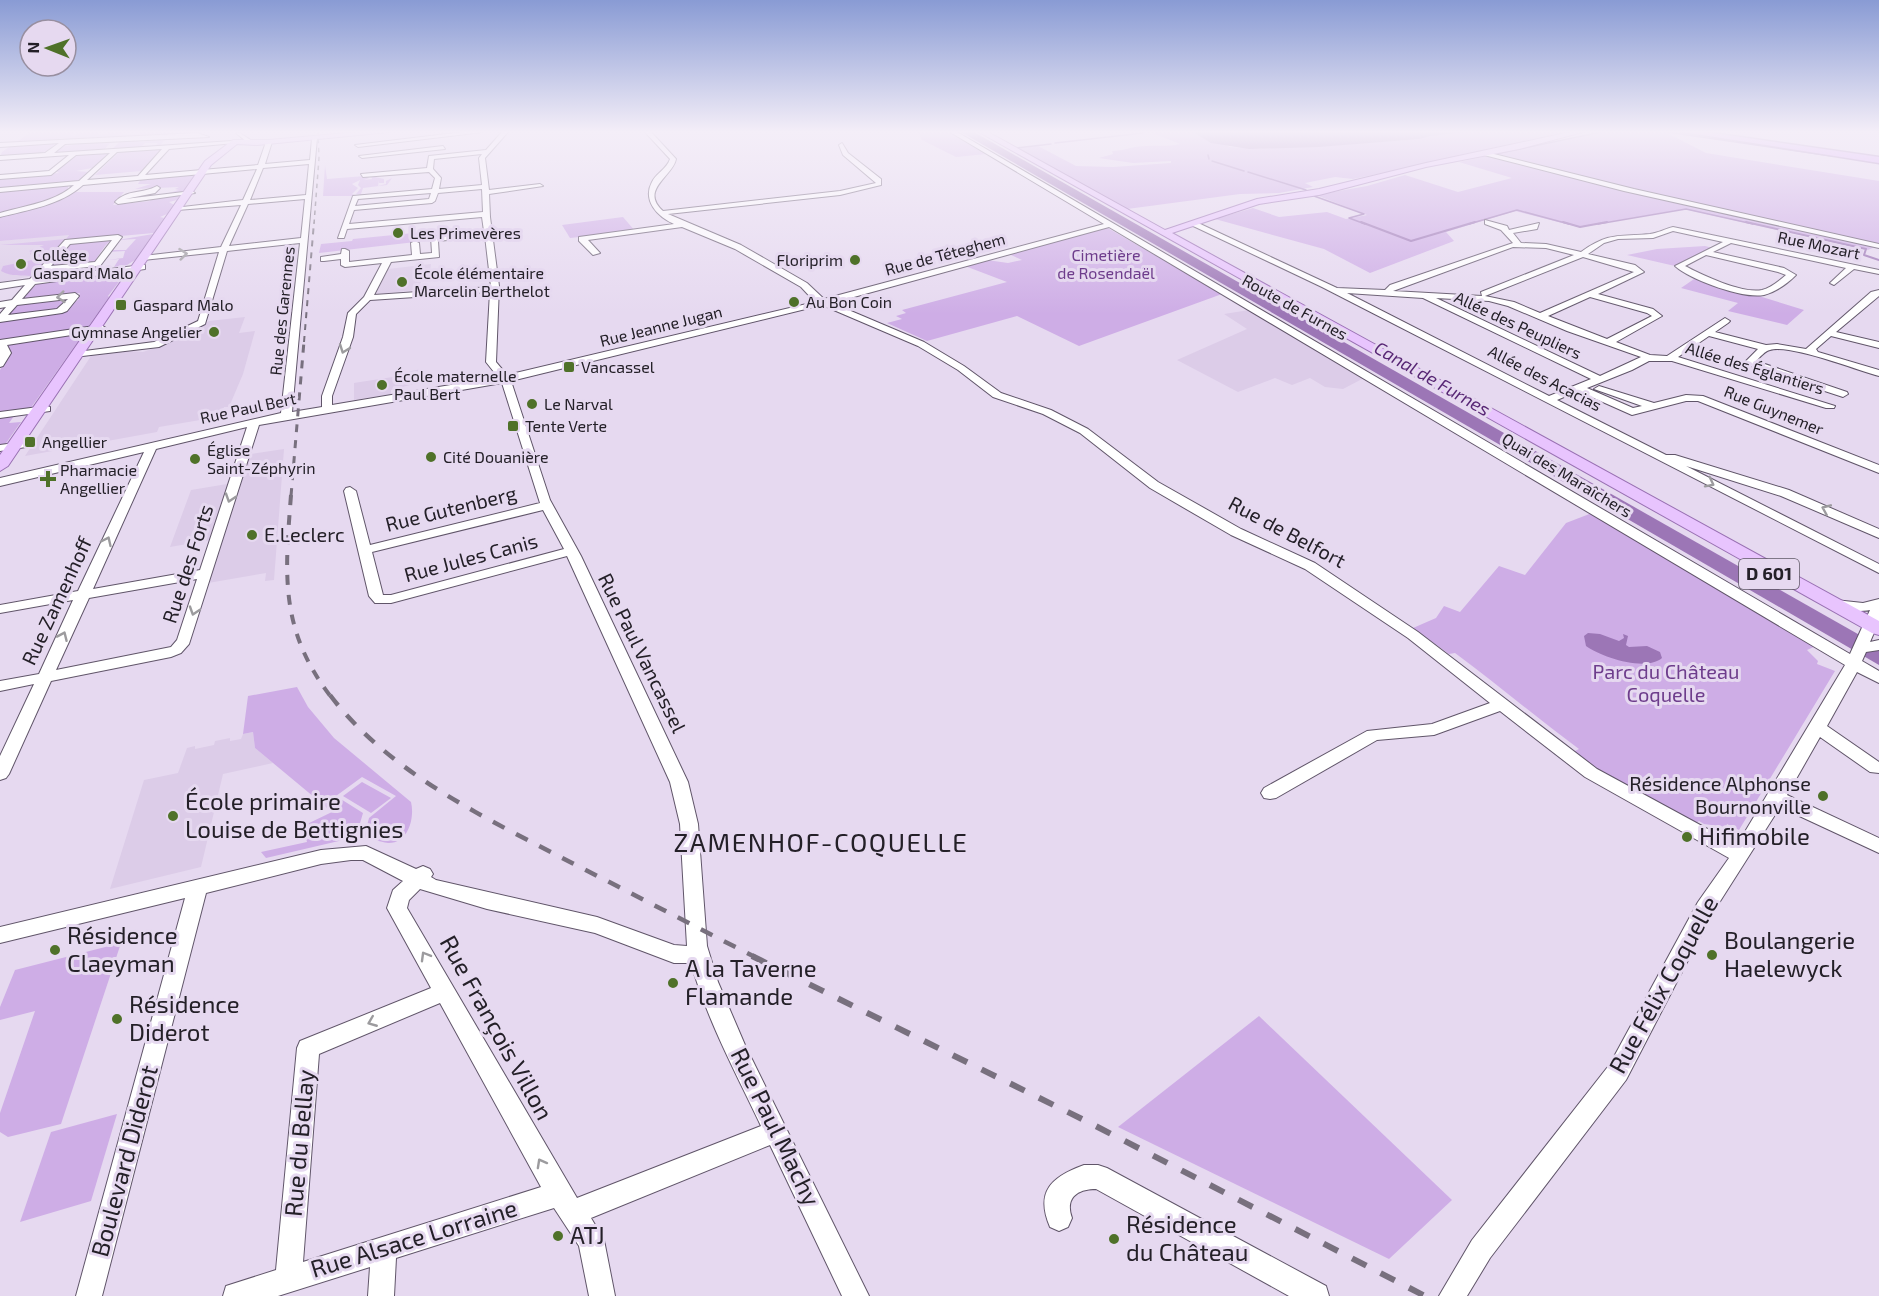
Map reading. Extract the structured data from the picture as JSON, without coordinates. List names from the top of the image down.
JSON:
{
  "streets": {
    "main road": ["Route de Furnes", "D 601"],
    "street": [
      "Rue Mozart",
      "Rue de Téteghem",
      "Rue des Garennes",
      "Allée des Peupliers",
      "Rue Jeanne Jugan",
      "Allée des Églantiers",
      "Allée des Acacias",
      "Rue Paul Bert",
      "Rue Guynemer",
      "Quai des Maraîchers",
      "Rue Gutenberg",
      "Rue de Belfort",
      "Rue Jules Canis",
      "Rue des Forts",
      "Rue Zamenhoff",
      "Rue Paul Vancassel",
      "Rue Félix Coquelle",
      "Rue François Villon",
      "Rue Paul Machy",
      "Rue du Bellay",
      "Boulevard Diderot",
      "Rue Alsace Lorraine"
    ]
  },
  "crossings": [
    ["Rue de Téteghem", "Rue Jeanne Jugan"],
    ["Rue de Téteghem", "Quai des Maraîchers"],
    ["Rue de Téteghem", "Rue de Belfort"],
    ["Route de Furnes", "Quai des Maraîchers"],
    ["Route de Furnes", "Rue Félix Coquelle"],
    ["Rue des Garennes", "Rue Paul Bert"],
    ["Allée des Peupliers", "Allée des Églantiers"],
    ["Rue Jeanne Jugan", "Rue Paul Bert"],
    ["Rue Jeanne Jugan", "Rue de Belfort"],
    ["Rue Jeanne Jugan", "Rue Paul Vancassel"],
    ["Allée des Églantiers", "Allée des Acacias"],
    ["Allée des Églantiers", "Rue Guynemer"],
    ["Rue Paul Bert", "Rue des Forts"],
    ["Rue Paul Bert", "Rue Zamenhoff"],
    ["Rue Paul Bert", "Rue Paul Vancassel"],
    ["Quai des Maraîchers", "Rue Félix Coquelle"],
    ["Rue Gutenberg", "Rue Jules Canis"],
    ["Rue Gutenberg", "Rue Paul Vancassel"],
    ["Rue de Belfort", "Rue Félix Coquelle"],
    ["Rue Jules Canis", "Rue Paul Vancassel"],
    ["Rue des Forts", "Rue Zamenhoff"],
    ["Rue Paul Vancassel", "Rue Paul Machy"],
    ["Rue François Villon", "Rue du Bellay"],
    ["Rue François Villon", "Rue Alsace Lorraine"],
    ["Rue Paul Machy", "Rue Alsace Lorraine"],
    ["Rue du Bellay", "Rue Alsace Lorraine"]
  ],
  "one_way": [
    "Rue des Forts",
    "Rue Zamenhoff",
    "Rue François Villon",
    "Rue du Bellay"
  ],
  "districts": ["ZAMENHOF-COQUELLE"],
  "water": ["Canal de Furnes"],
  "parks": ["Cimetière de Rosendaël", "Parc du Château Coquelle"],
  "places": {
    "other": [
      "Les Primevères",
      "Floriprim",
      "Collège Gaspard Malo",
      "École élémentaire Marcelin Berthelot",
      "Au Bon Coin",
      "Gymnase Angelier",
      "École maternelle Paul Bert",
      "Le Narval",
      "Cité Douanière",
      "Église Saint-Zéphyrin",
      "E.Leclerc",
      "Résidence Alphonse Bournonville",
      "École primaire Louise de Bettignies",
      "Hifimobile",
      "Résidence Claeyman",
      "Boulangerie Haelewyck",
      "A la Taverne Flamande",
      "Résidence Diderot",
      "ATJ",
      "Résidence du Château"
    ],
    "transit": [
      "Gaspard Malo",
      "Vancassel",
      "Tente Verte",
      "Angellier"
    ],
    "health": ["Pharmacie Angellier"]
  },
  "north": "left"
}
